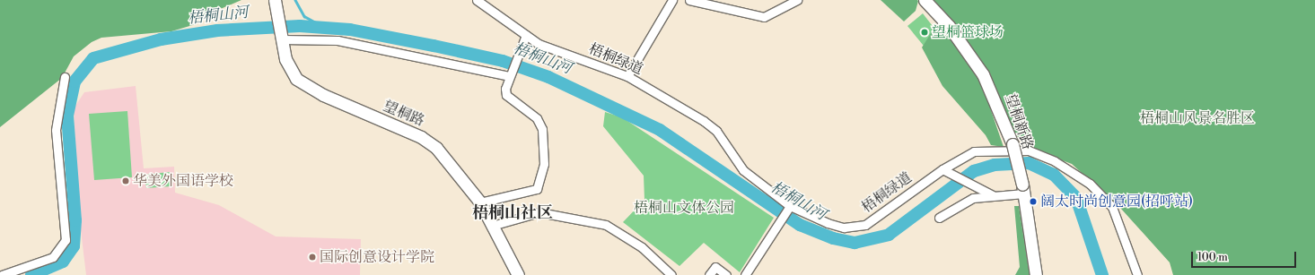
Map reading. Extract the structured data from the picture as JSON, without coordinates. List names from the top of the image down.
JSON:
{
  "streets": {
    "main road": ["望桐路", "望桐新路"],
    "street": ["梧桐绿道"]
  },
  "districts": ["梧桐山社区"],
  "water": ["梧桐山河"],
  "parks": ["梧桐山风景名胜区", "梧桐山文体公园"],
  "places": [
    "望桐篮球场",
    "华美外国语学校",
    "阔太时尚创意园(招呼站)",
    "国际创意设计学院"
  ],
  "scale_bar": "100 m"
}
